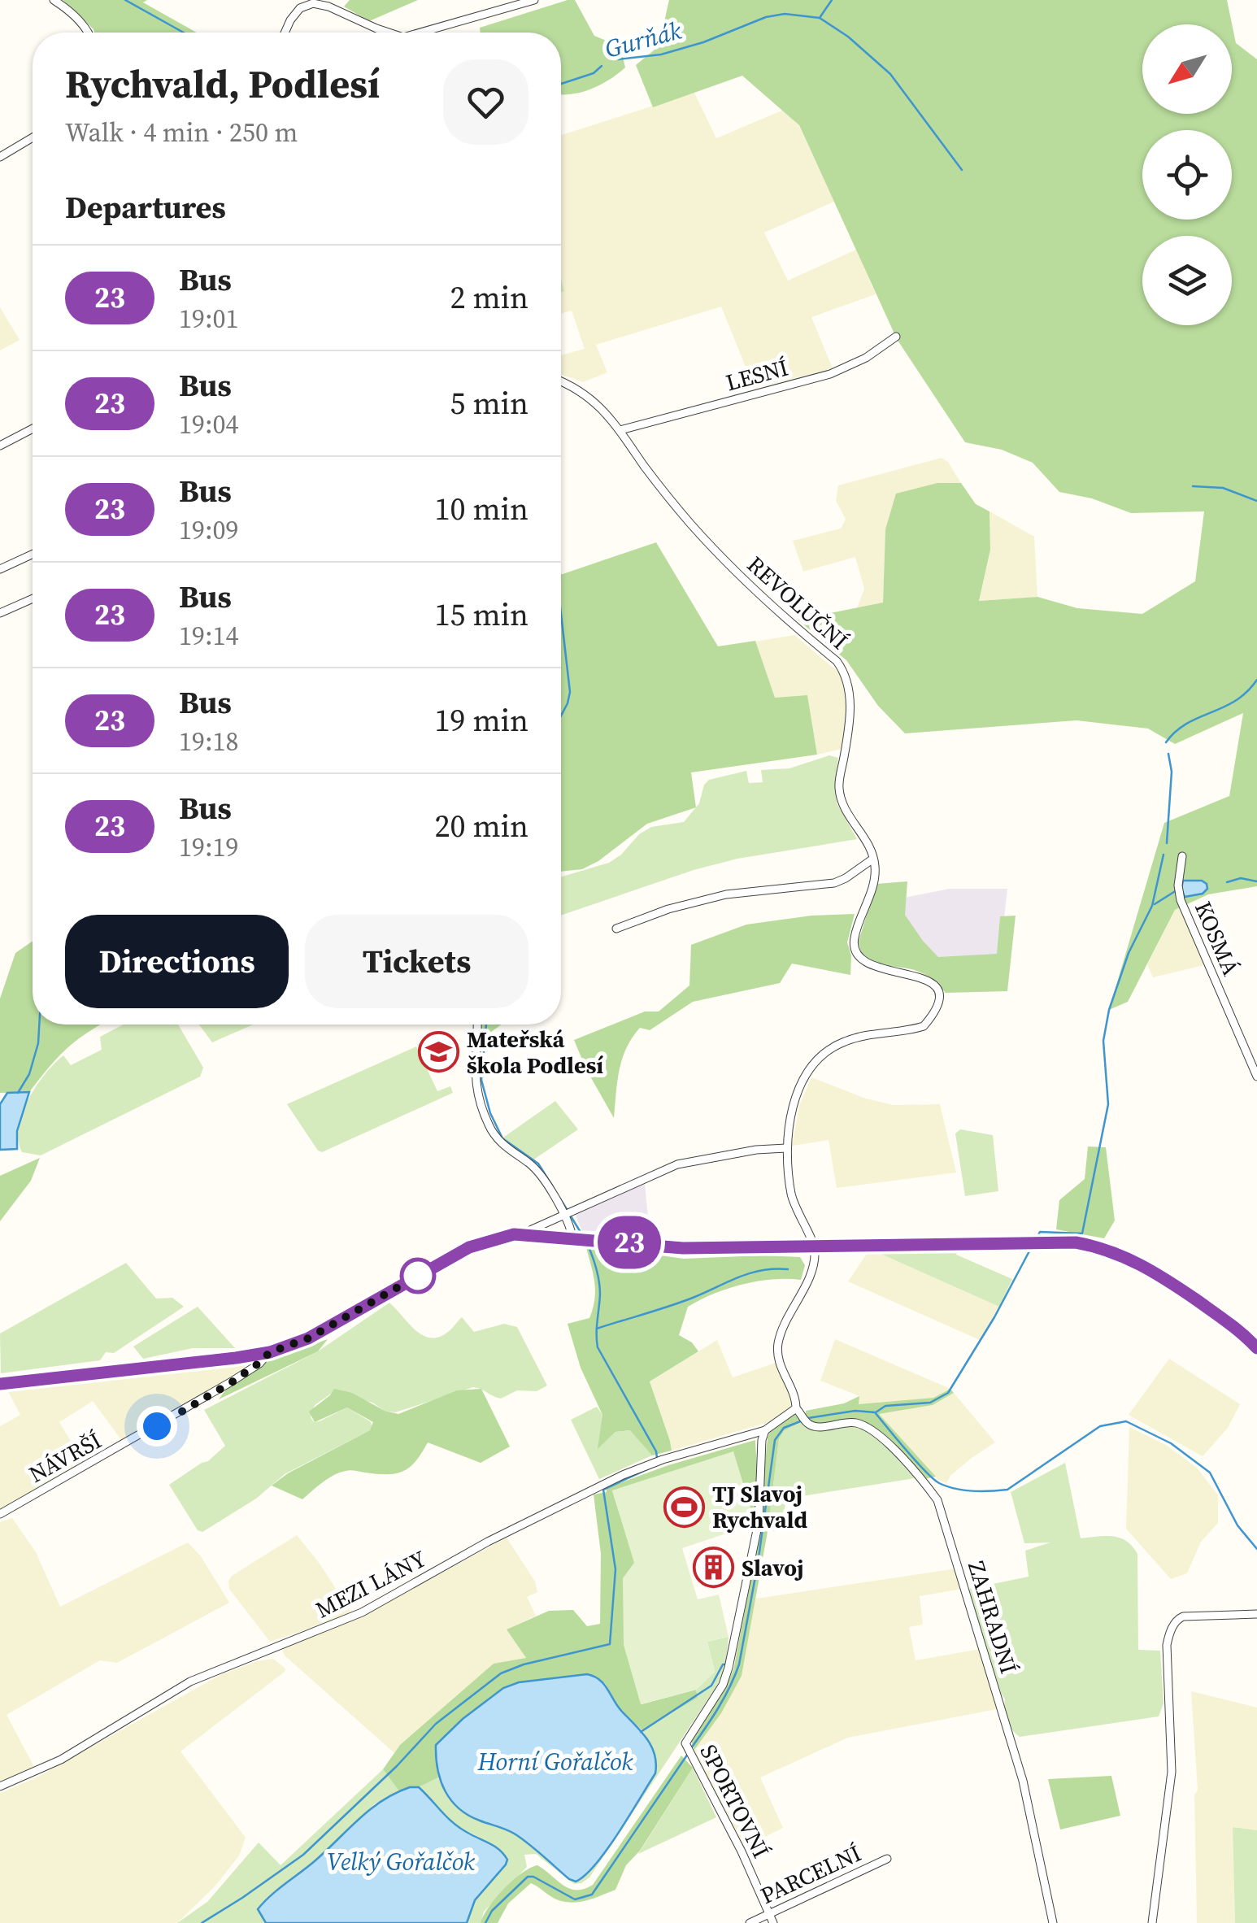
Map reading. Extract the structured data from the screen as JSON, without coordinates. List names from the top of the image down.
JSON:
{
  "streets": {
    "street": [
      "LESNÍ",
      "REVOLUČNÍ",
      "KOSMÁ",
      "NÁVRŠÍ",
      "MEZI LÁNY",
      "ZAHRADNÍ",
      "SPORTOVNÍ",
      "PARCELNÍ"
    ]
  },
  "crossings": [
    ["LESNÍ", "REVOLUČNÍ"],
    ["MEZI LÁNY", "SPORTOVNÍ"],
    ["SPORTOVNÍ", "PARCELNÍ"]
  ],
  "water": ["Gurňák", "Horní Gořalčok", "Velký Gořalčok"],
  "places": {
    "school or university": ["Mateřská škola Podlesí"],
    "sports": ["TJ Slavoj Rychvald"],
    "building": ["Slavoj"]
  },
  "lines": ["bus line 23"],
  "north": "bottom left",
  "page": {
    "on_map": "23",
    "heading": [
      ["Rychvald, Podlesí", "Walk · 4 min · 250 m"],
      "Departures"
    ],
    "list": [
      {
        "mark": "23",
        "name": "Bus",
        "note": "19:01",
        "value": "2 min"
      },
      {
        "mark": "23",
        "name": "Bus",
        "note": "19:04",
        "value": "5 min"
      },
      {
        "mark": "23",
        "name": "Bus",
        "note": "19:09",
        "value": "10 min"
      },
      {
        "mark": "23",
        "name": "Bus",
        "note": "19:14",
        "value": "15 min"
      },
      {
        "mark": "23",
        "name": "Bus",
        "note": "19:18",
        "value": "19 min"
      },
      {
        "mark": "23",
        "name": "Bus",
        "note": "19:19",
        "value": "20 min"
      }
    ],
    "buttons": ["Directions", "Tickets"]
  }
}
